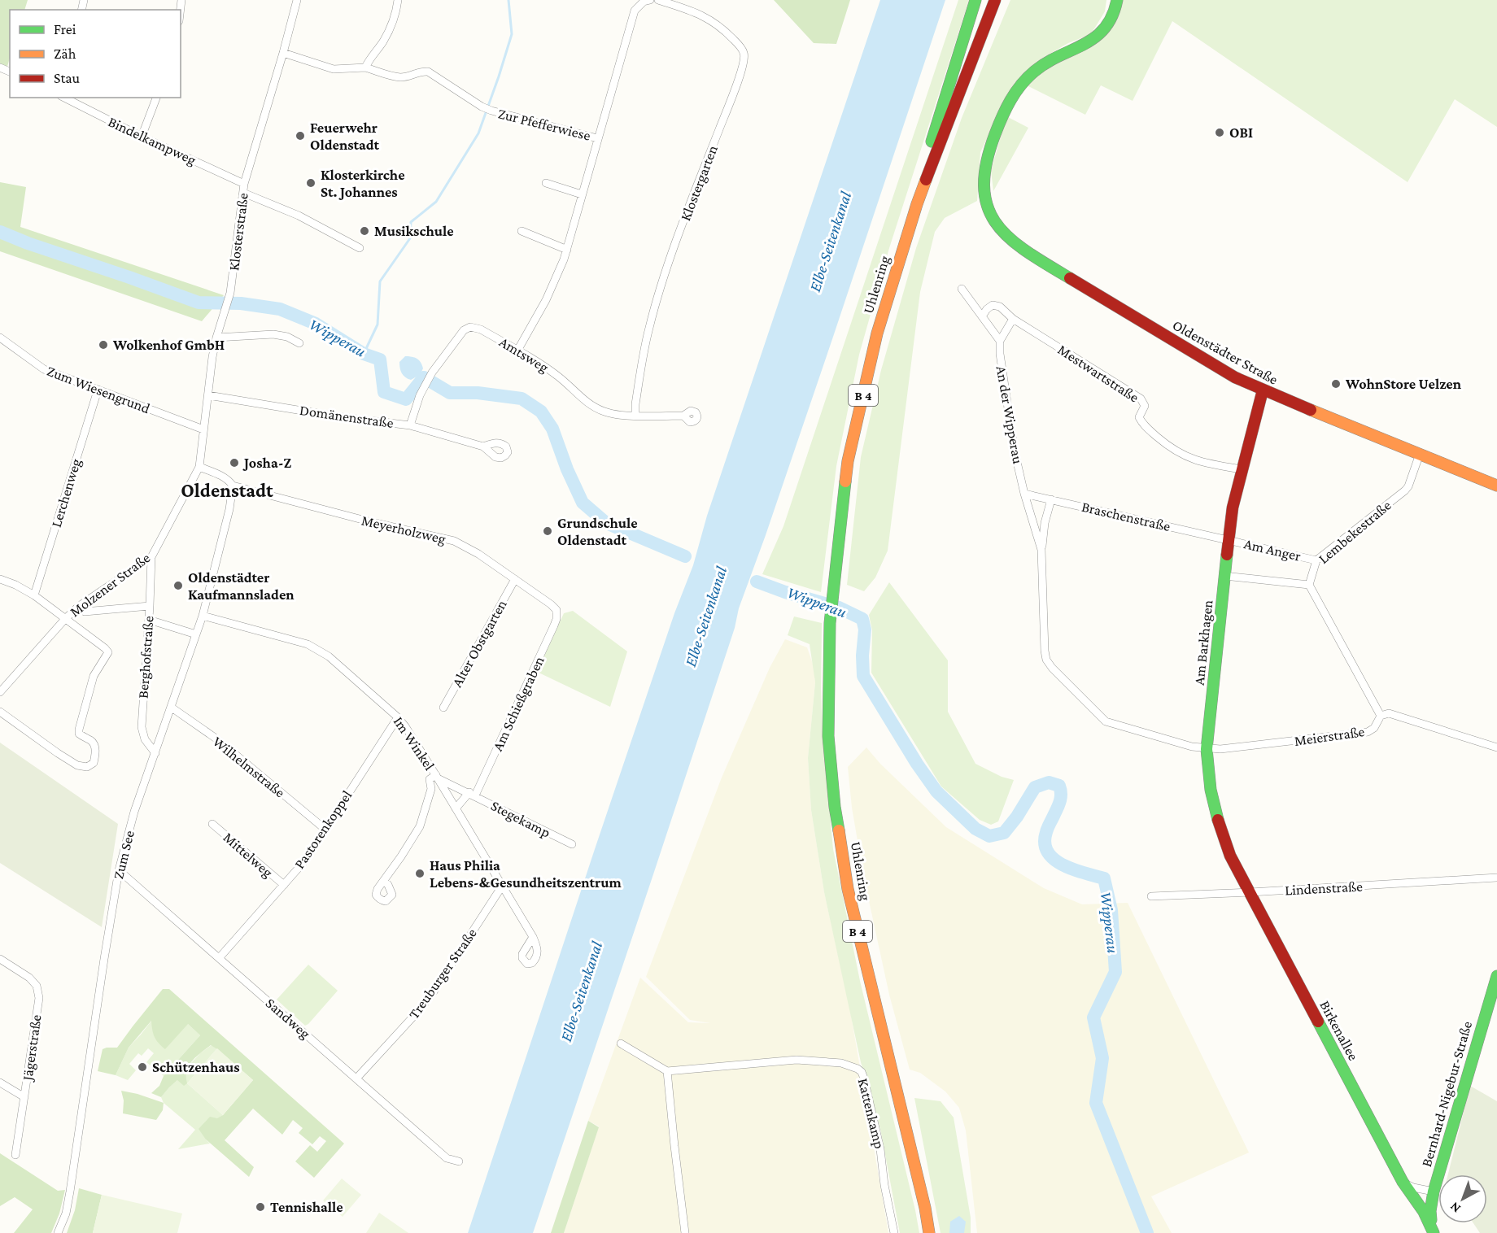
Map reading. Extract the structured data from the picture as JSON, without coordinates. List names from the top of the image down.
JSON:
{
  "streets": {
    "main road": [
      "Uhlenring",
      "Oldenstädter Straße",
      "B 4",
      "Am Barkhagen",
      "Birkenallee",
      "Bernhard-Nigebur-Straße"
    ],
    "street": [
      "Zur Pfefferwiese",
      "Bindelkampweg",
      "Klostergarten",
      "Klosterstraße",
      "Amtsweg",
      "Mestwartstraße",
      "Zum Wiesengrund",
      "An der Wipperau",
      "Domänenstraße",
      "Lerchenweg",
      "Braschenstraße",
      "Meyerholzweg",
      "Lembekestraße",
      "Am Anger",
      "Molzener Straße",
      "Alter Obstgarten",
      "Berghofstraße",
      "Am Schießgraben",
      "Meierstraße",
      "Im Winkel",
      "Wilhelmstraße",
      "Stegekamp",
      "Pastorenkoppel",
      "Zum See",
      "Mittelweg",
      "Lindenstraße",
      "Treuburger Straße",
      "Sandweg",
      "Jägerstraße",
      "Kattenkamp"
    ]
  },
  "crossings": [
    ["Bindelkampweg", "Klosterstraße"],
    ["Klostergarten", "Amtsweg"],
    ["Klosterstraße", "Zum Wiesengrund"],
    ["Klosterstraße", "Domänenstraße"],
    ["Klosterstraße", "Meyerholzweg"],
    ["Klosterstraße", "Molzener Straße"],
    ["Oldenstädter Straße", "Lembekestraße"],
    ["Oldenstädter Straße", "Am Barkhagen"],
    ["Amtsweg", "Domänenstraße"],
    ["Mestwartstraße", "Am Barkhagen"],
    ["Zum Wiesengrund", "Lerchenweg"],
    ["An der Wipperau", "Braschenstraße"],
    ["An der Wipperau", "Am Barkhagen"],
    ["An der Wipperau", "Meierstraße"],
    ["Braschenstraße", "Am Anger"],
    ["Braschenstraße", "Am Barkhagen"],
    ["Meyerholzweg", "Molzener Straße"],
    ["Meyerholzweg", "Alter Obstgarten"],
    ["Meyerholzweg", "Am Schießgraben"],
    ["Meyerholzweg", "Zum See"],
    ["Lembekestraße", "Am Anger"],
    ["Am Anger", "Am Barkhagen"],
    ["Molzener Straße", "Berghofstraße"],
    ["Am Barkhagen", "Meierstraße"],
    ["Am Barkhagen", "Lindenstraße"],
    ["Am Barkhagen", "Birkenallee"],
    ["Berghofstraße", "Zum See"],
    ["Am Schießgraben", "Stegekamp"],
    ["Im Winkel", "Stegekamp"],
    ["Im Winkel", "Pastorenkoppel"],
    ["Im Winkel", "Zum See"],
    ["Im Winkel", "Treuburger Straße"],
    ["Wilhelmstraße", "Pastorenkoppel"],
    ["Wilhelmstraße", "Zum See"],
    ["Pastorenkoppel", "Mittelweg"],
    ["Pastorenkoppel", "Sandweg"],
    ["Zum See", "Sandweg"],
    ["Lindenstraße", "Birkenallee"],
    ["Treuburger Straße", "Sandweg"],
    ["Birkenallee", "Bernhard-Nigebur-Straße"]
  ],
  "districts": ["Oldenstadt"],
  "water": ["Elbe-Seitenkanal", "Wipperau"],
  "places": [
    "OBI",
    "Feuerwehr Oldenstadt",
    "Klosterkirche St. Johannes",
    "Musikschule",
    "Wolkenhof GmbH",
    "WohnStore Uelzen",
    "Josha-Z",
    "Grundschule Oldenstadt",
    "Oldenstädter Kaufmannsladen",
    "Haus Philia Lebens-&Gesundheitszentrum",
    "Schützenhaus",
    "Tennishalle"
  ],
  "legend": ["Frei", "Zäh", "Stau"],
  "north": "bottom left"
}
